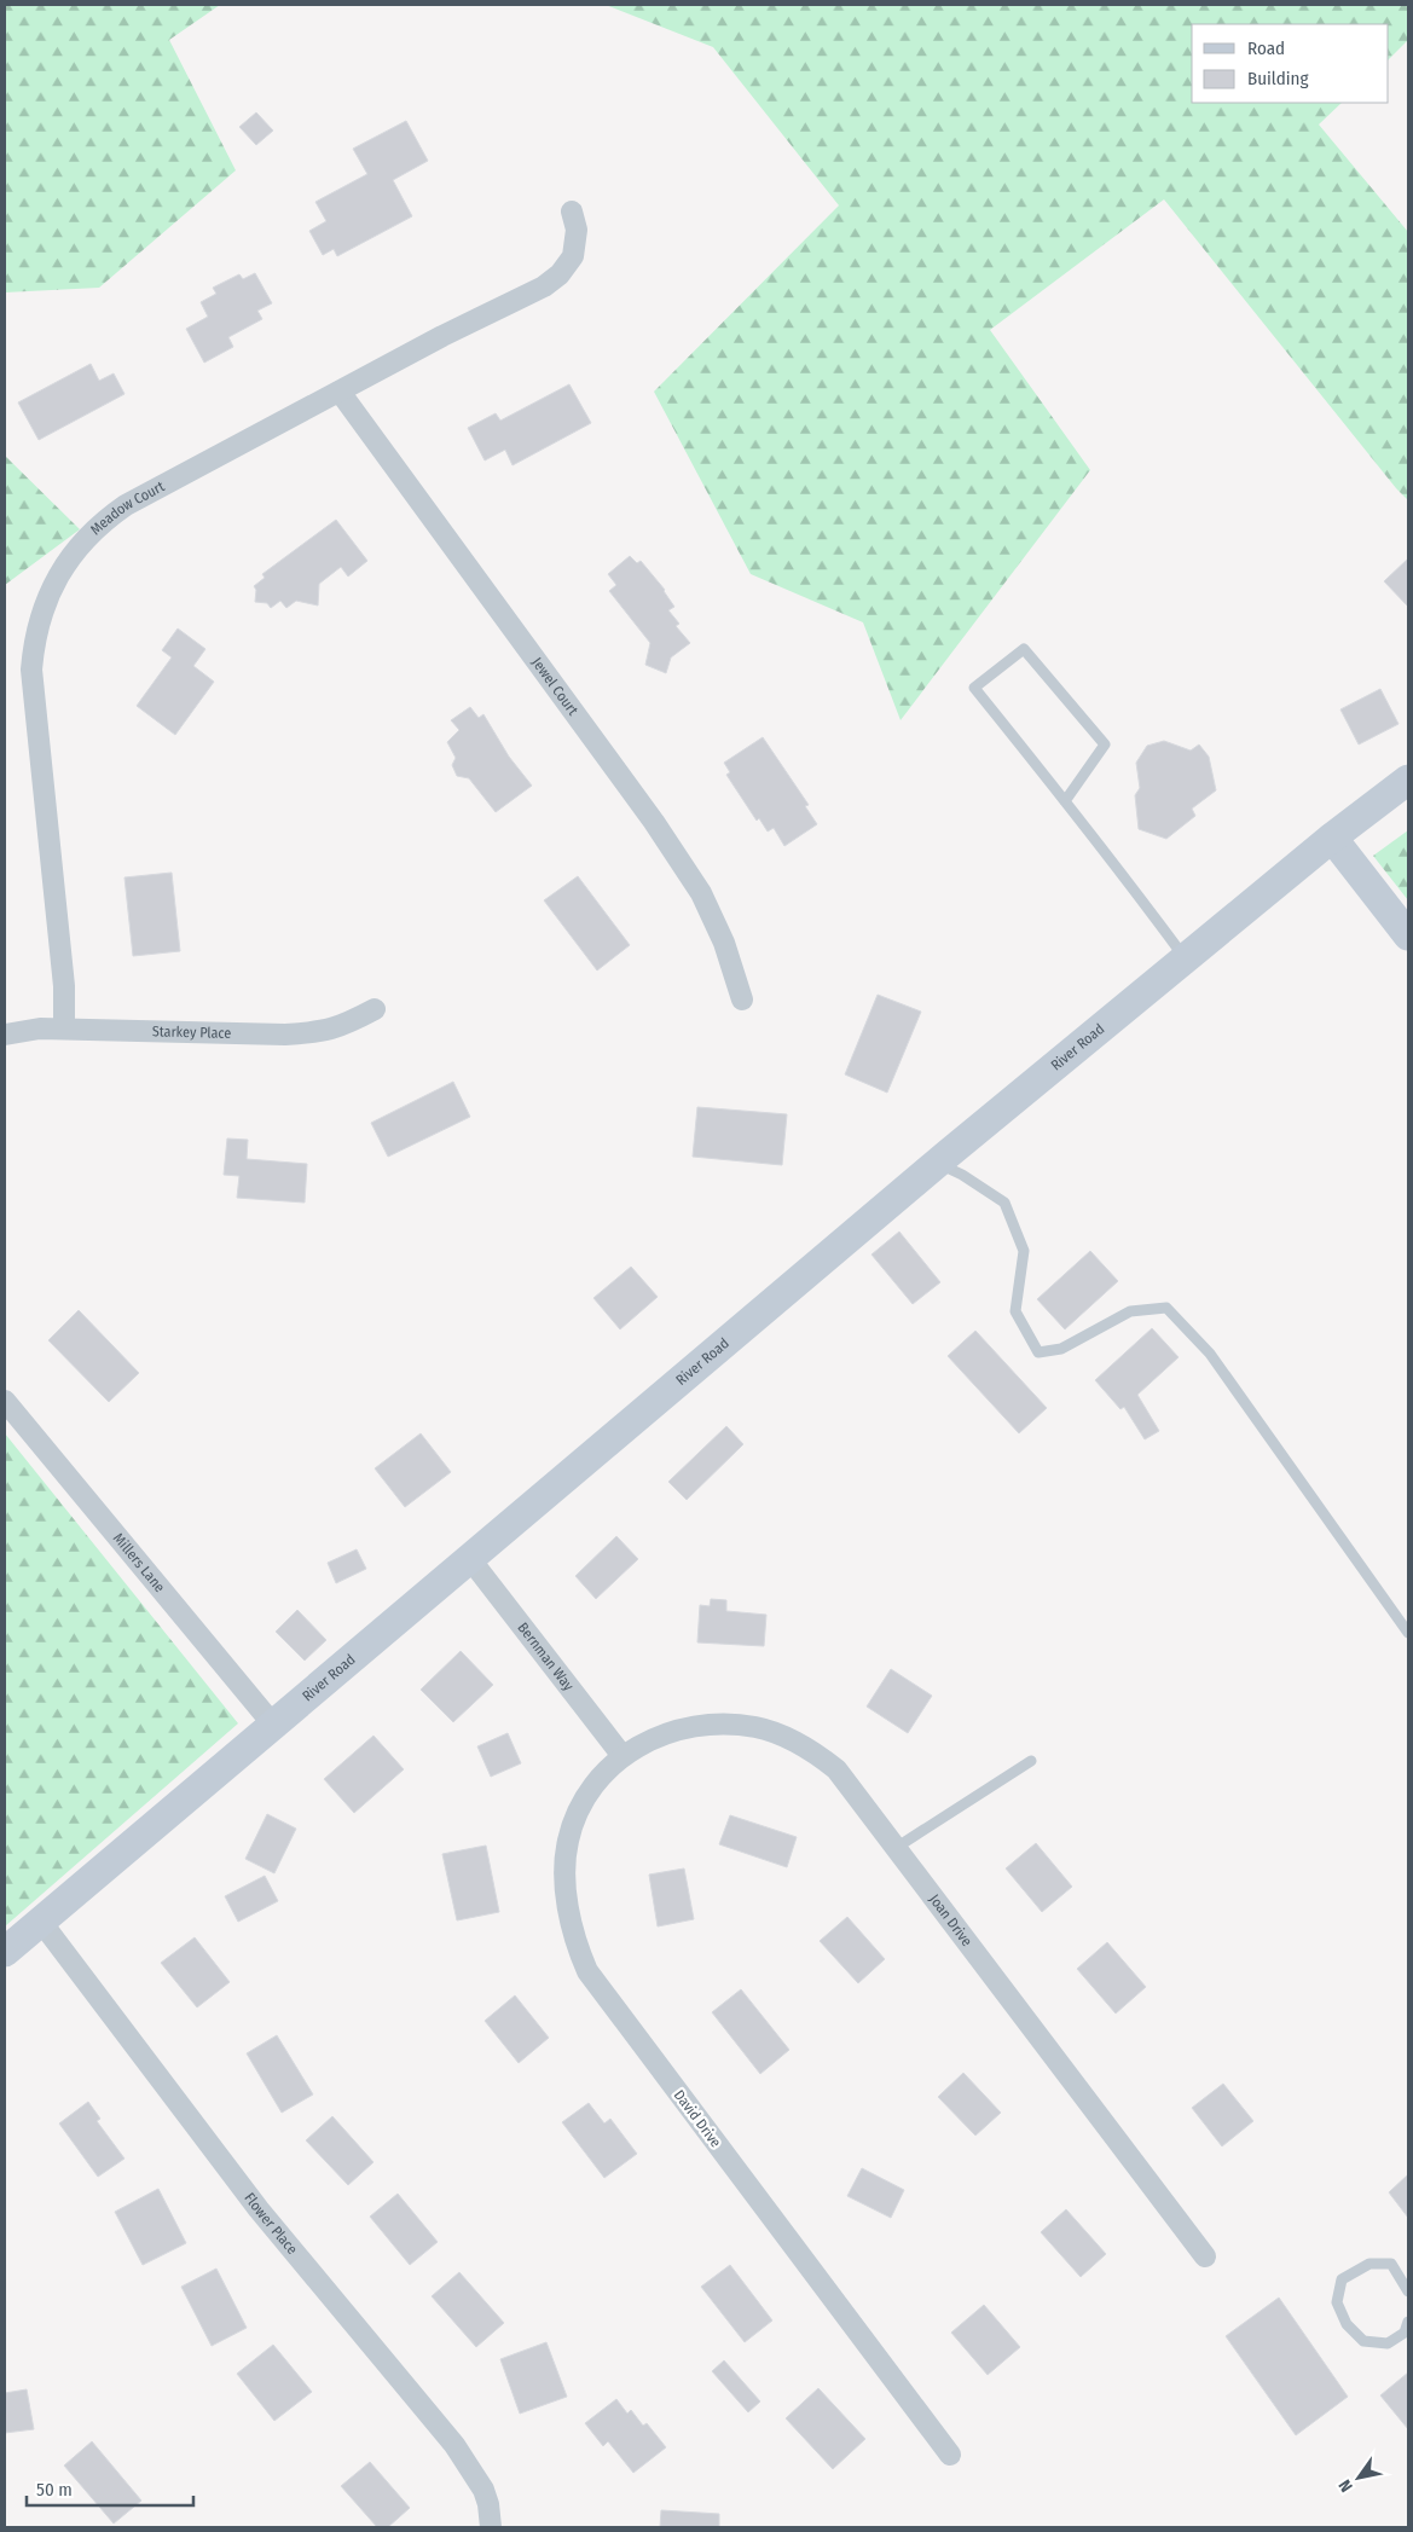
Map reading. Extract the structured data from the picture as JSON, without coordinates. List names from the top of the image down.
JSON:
{
  "streets": {
    "street": [
      "Meadow Court",
      "Jewel Court",
      "Starkey Place",
      "River Road",
      "Millers Lane",
      "Bernman Way",
      "Joan Drive",
      "David Drive",
      "Flower Place"
    ]
  },
  "crossings": [
    ["Meadow Court", "Jewel Court"],
    ["Meadow Court", "Starkey Place"],
    ["River Road", "Millers Lane"],
    ["River Road", "Bernman Way"],
    ["River Road", "Flower Place"],
    ["Bernman Way", "Joan Drive"],
    ["Bernman Way", "David Drive"],
    ["Joan Drive", "David Drive"]
  ],
  "legend": ["Road", "Building"],
  "scale_bar": "50 m",
  "north": "bottom left"
}
